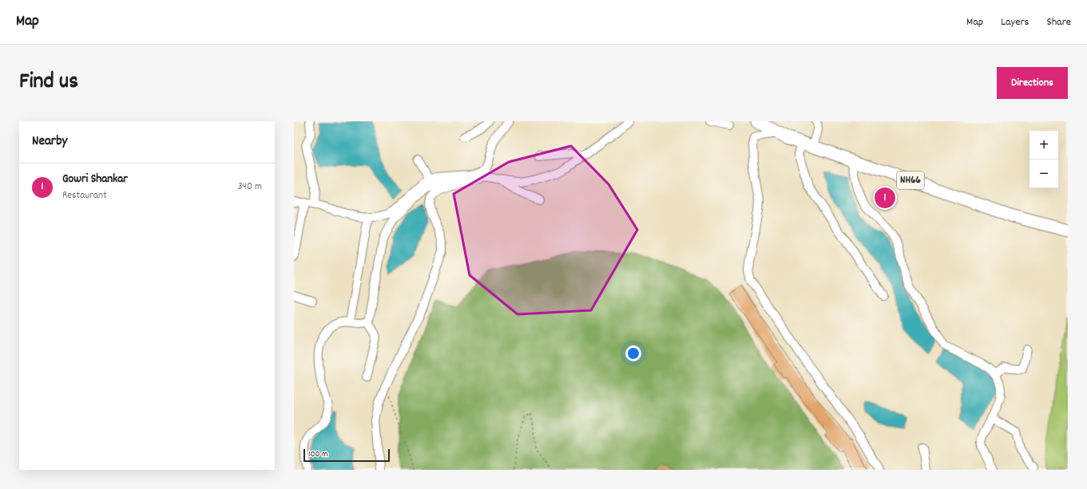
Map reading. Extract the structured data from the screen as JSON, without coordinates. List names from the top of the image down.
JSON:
{
  "streets": {
    "highway": ["NH66"]
  },
  "scale_bar": "100 m",
  "page": {
    "header": "Map",
    "nav": ["Map", "Layers", "Share"],
    "title": "Find us",
    "buttons": "Directions",
    "heading": "Nearby",
    "map_buttons": ["+", "−"],
    "list": [
      {
        "mark": "1",
        "name": "Gowri Shankar",
        "note": "Restaurant",
        "value": "340 m"
      }
    ],
    "pins": "1",
    "scale": "100 m"
  }
}
